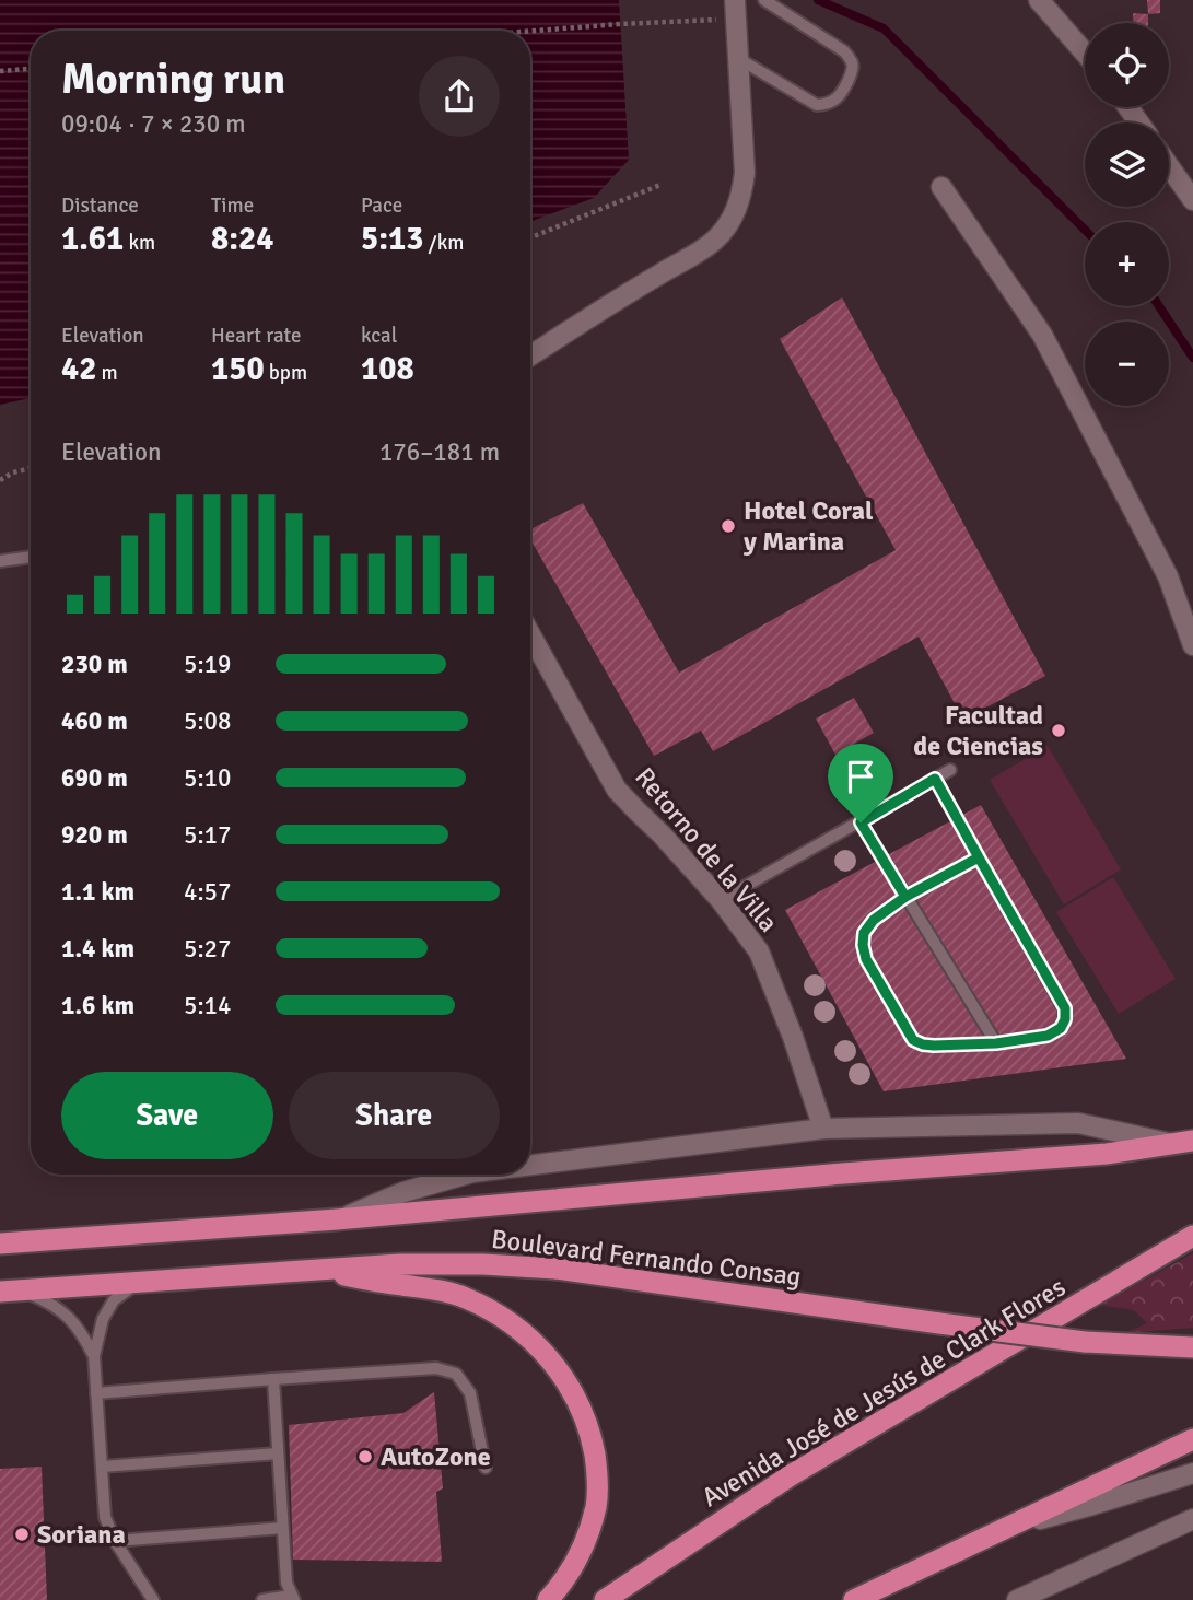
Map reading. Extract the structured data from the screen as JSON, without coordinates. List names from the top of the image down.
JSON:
{
  "streets": {
    "highway": ["Boulevard Fernando Consag", "Avenida José de Jesús de Clark Flores"],
    "street": ["Retorno de la Villa"]
  },
  "places": [
    "Hotel Coral y Marina",
    "Facultad de Ciencias",
    "AutoZone",
    "Soriana"
  ],
  "page": {
    "map_buttons": ["+", "−"],
    "heading": ["Morning run", "09:04 · 7 × 230 m"],
    "stats": [
      ["Distance", "1.61 km"],
      ["Time", "8:24"],
      ["Pace", "5:13 /km"],
      ["Elevation", "42 m"],
      ["Heart rate", "150 bpm"],
      ["kcal", "108"]
    ],
    "chart": ["Elevation", "176–181 m"],
    "list": [
      {
        "name": "230 m",
        "note": "5:19"
      },
      {
        "name": "460 m",
        "note": "5:08"
      },
      {
        "name": "690 m",
        "note": "5:10"
      },
      {
        "name": "920 m",
        "note": "5:17"
      },
      {
        "name": "1.1 km",
        "note": "4:57"
      },
      {
        "name": "1.4 km",
        "note": "5:27"
      },
      {
        "name": "1.6 km",
        "note": "5:14"
      }
    ],
    "buttons": ["Save", "Share"]
  }
}
